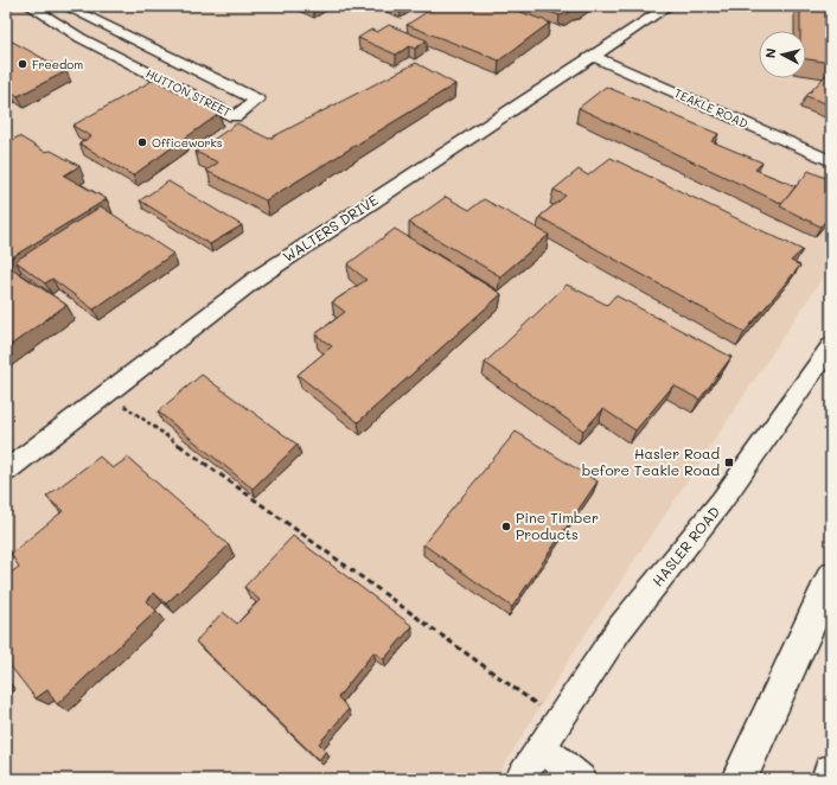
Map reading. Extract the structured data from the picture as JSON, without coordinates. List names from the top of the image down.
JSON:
{
  "streets": {
    "street": [
      "HUTTON STREET",
      "TEAKLE ROAD",
      "WALTERS DRIVE",
      "HASLER ROAD"
    ]
  },
  "crossings": [
    ["TEAKLE ROAD", "WALTERS DRIVE"]
  ],
  "places": {
    "other": ["Freedom", "Officeworks", "Pine Timber Products"],
    "transit": ["Hasler Road before Teakle Road"]
  },
  "north": "left"
}
